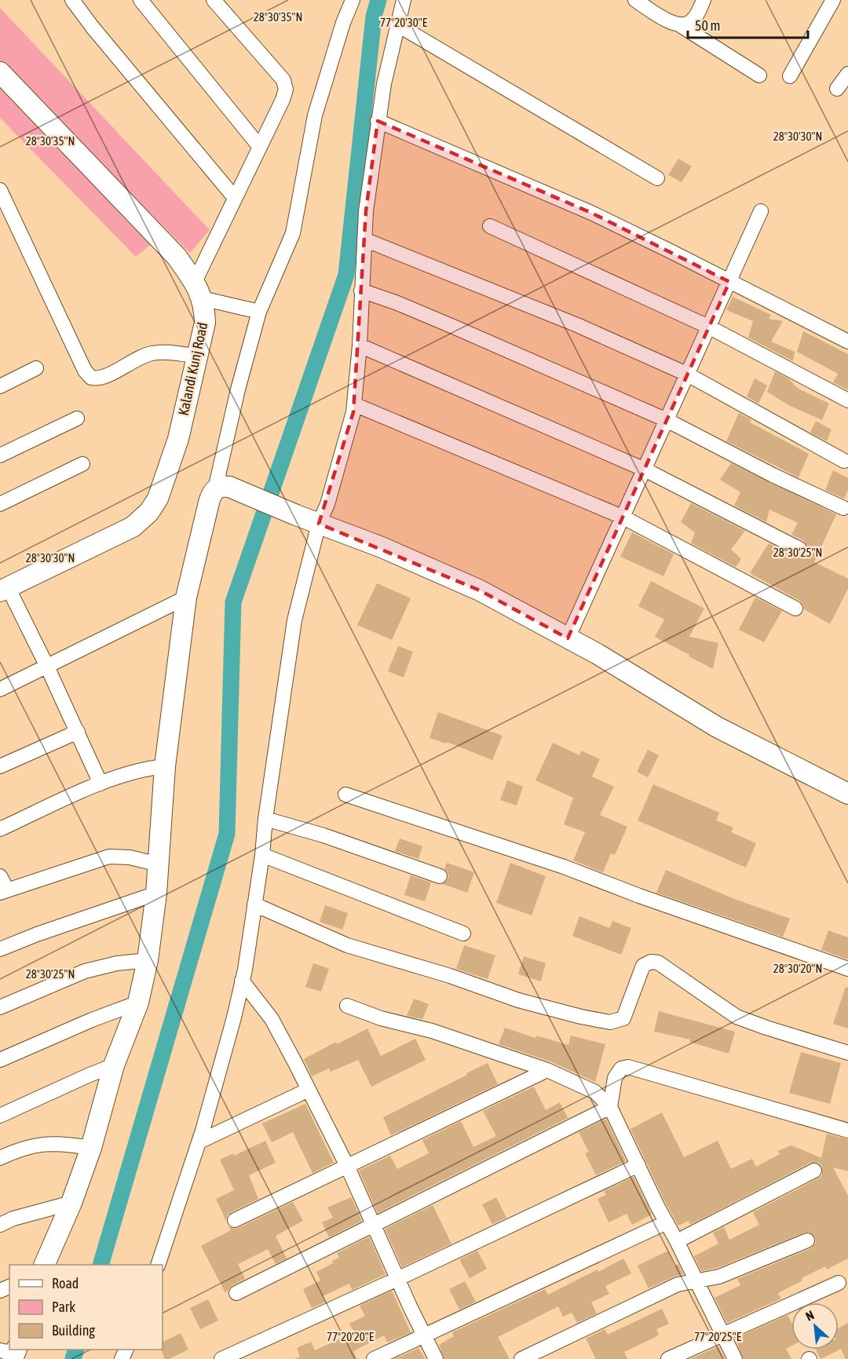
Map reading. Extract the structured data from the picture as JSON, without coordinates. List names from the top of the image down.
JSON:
{
  "streets": {
    "street": ["Kalandi Kunj Road"]
  },
  "legend": ["Road", "Park", "Building"],
  "scale_bar": "50 m",
  "north": "top left",
  "coordinates": [
    "28°30'35\"N",
    "77°20'30\"E",
    "28°30'30\"N",
    "28°30'25\"N",
    "28°30'20\"N",
    "77°20'20\"E",
    "77°20'25\"E"
  ]
}
